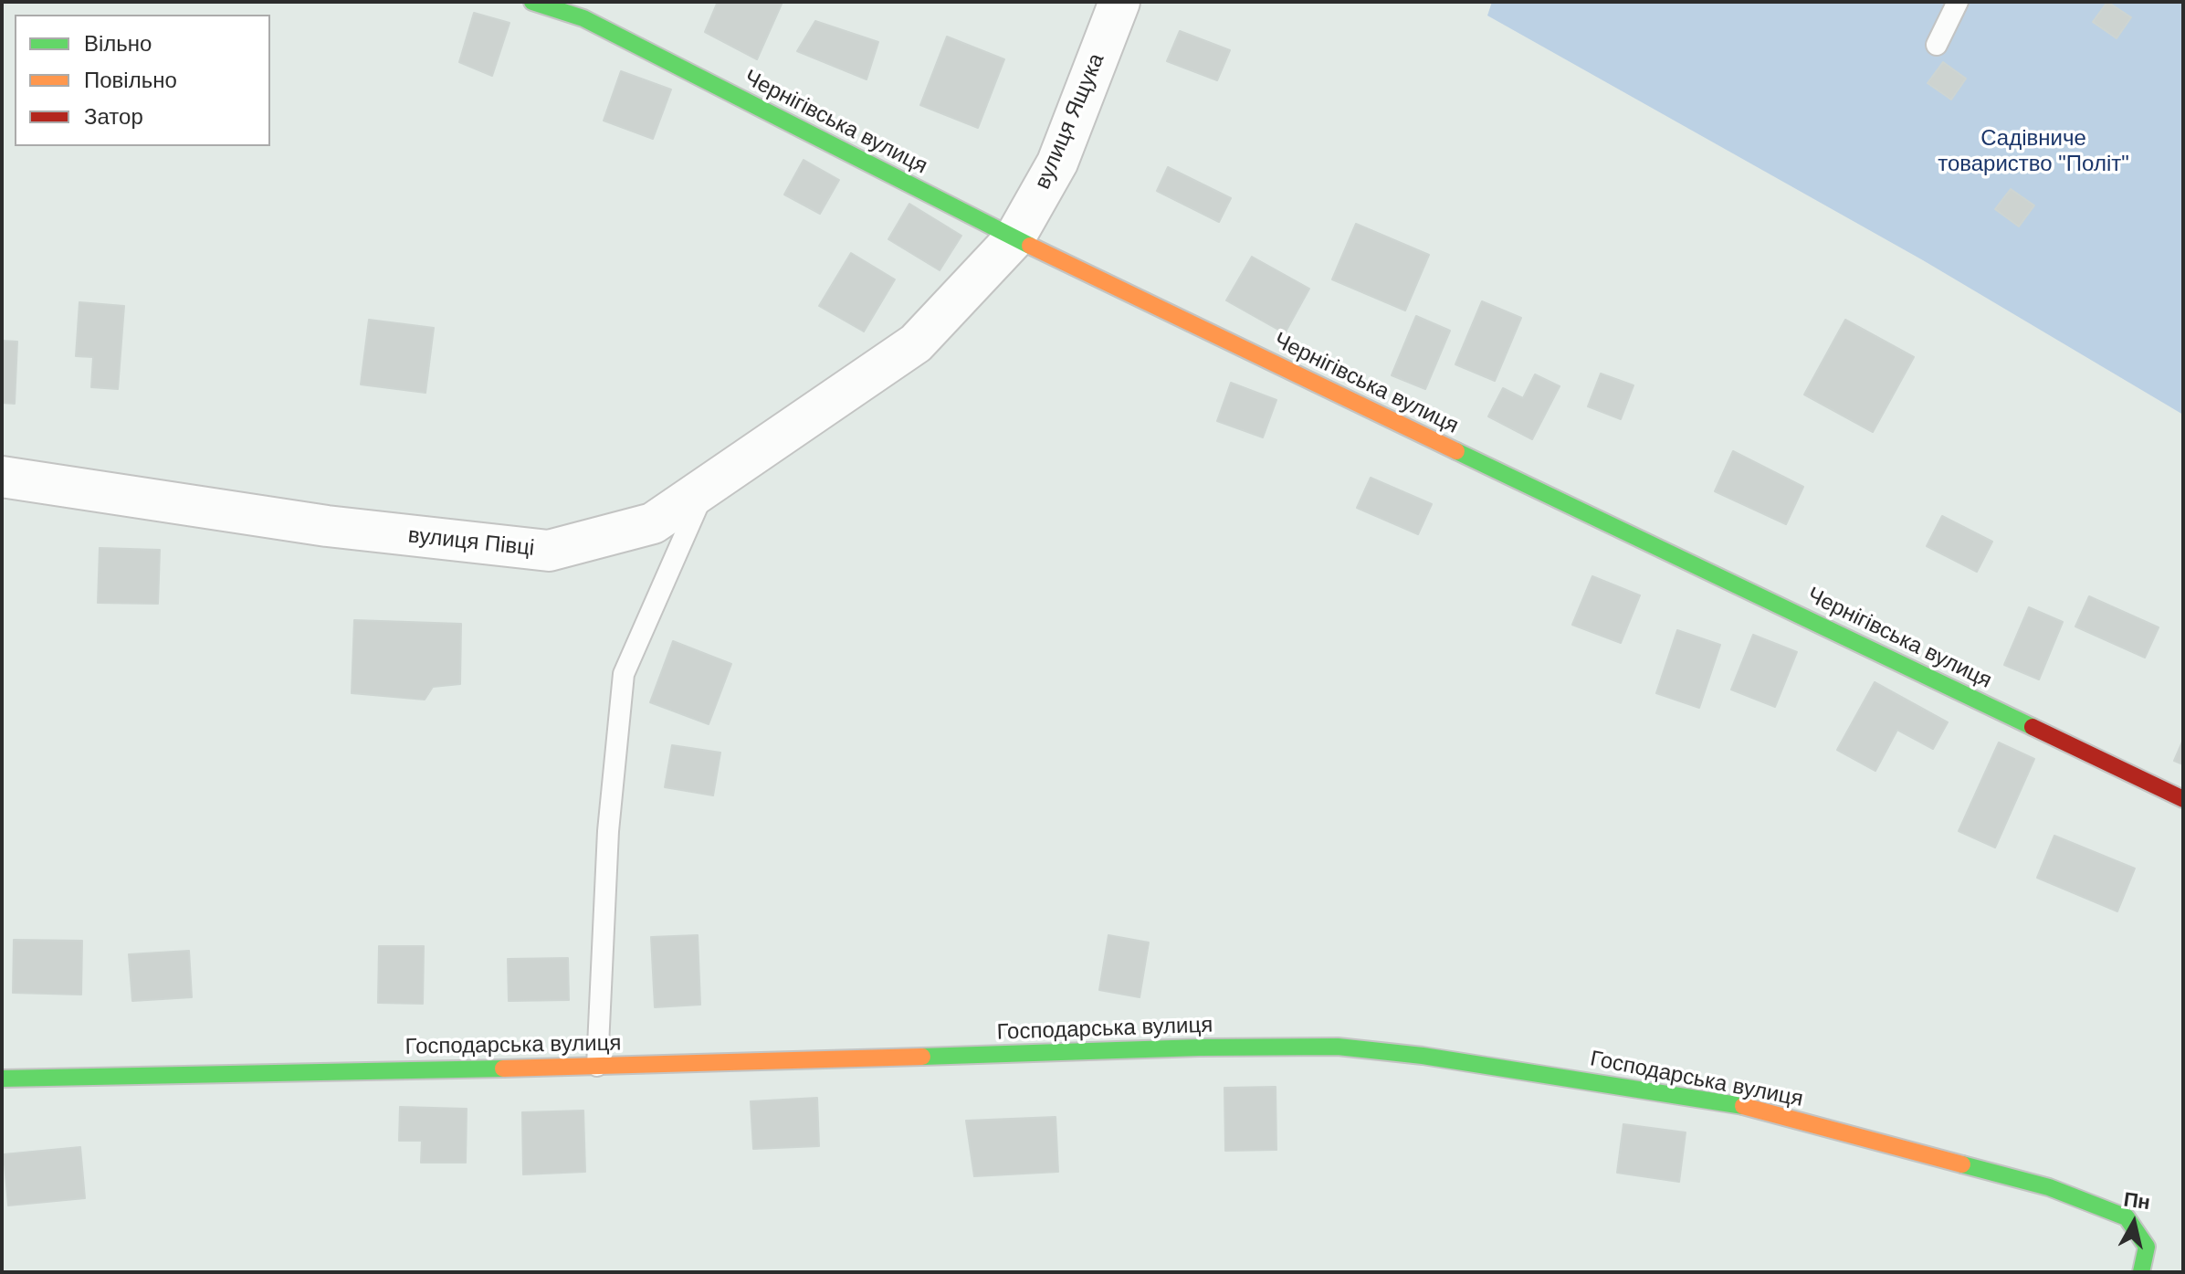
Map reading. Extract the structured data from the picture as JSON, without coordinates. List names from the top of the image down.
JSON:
{
  "streets": {
    "street": [
      "вулиця Ящука",
      "Чернігівська вулиця",
      "вулиця Півці",
      "Господарська вулиця"
    ]
  },
  "crossings": [
    ["вулиця Ящука", "Чернігівська вулиця"],
    ["вулиця Ящука", "вулиця Півці"],
    ["Чернігівська вулиця", "вулиця Півці"]
  ],
  "parks": ["Садівниче товариство \"Політ\""],
  "legend": ["Вільно", "Повільно", "Затор"],
  "north": "top"
}
